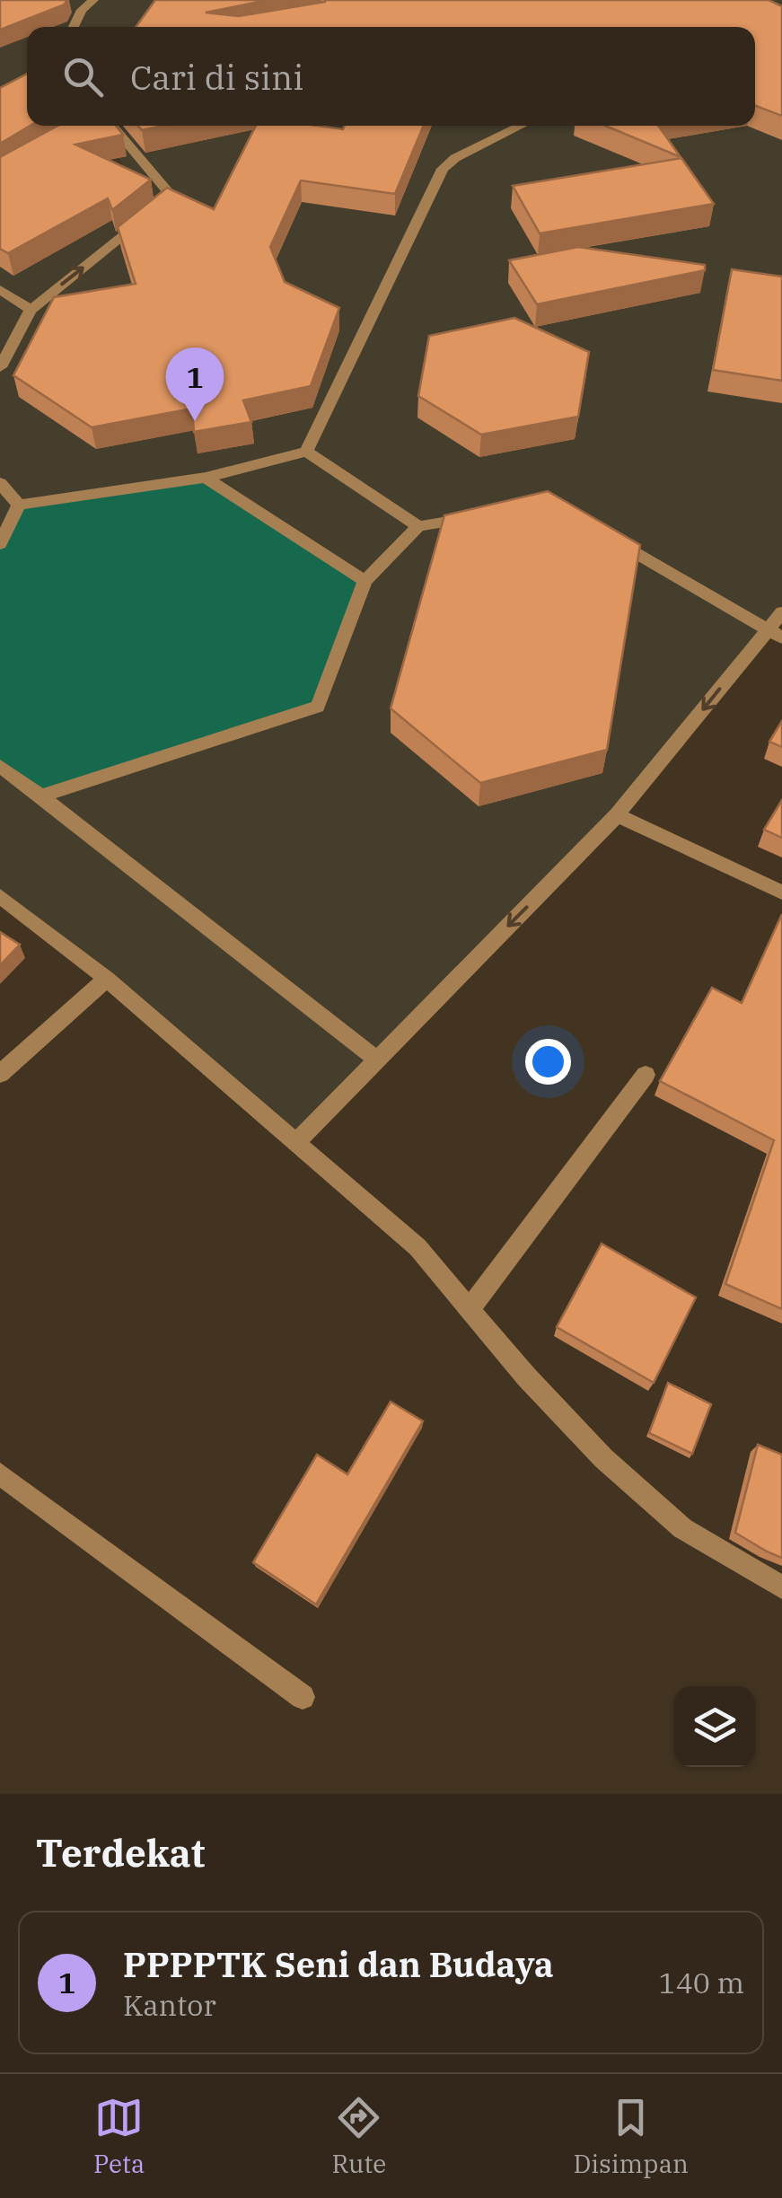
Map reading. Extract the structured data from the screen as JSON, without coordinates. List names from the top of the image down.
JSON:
{
  "page": {
    "search": "Cari di sini",
    "pins": "1",
    "heading": "Terdekat",
    "list": [
      {
        "mark": "1",
        "name": "PPPPTK Seni dan Budaya",
        "note": "Kantor",
        "value": "140 m"
      }
    ],
    "nav": ["Peta", "Rute", "Disimpan"]
  }
}
